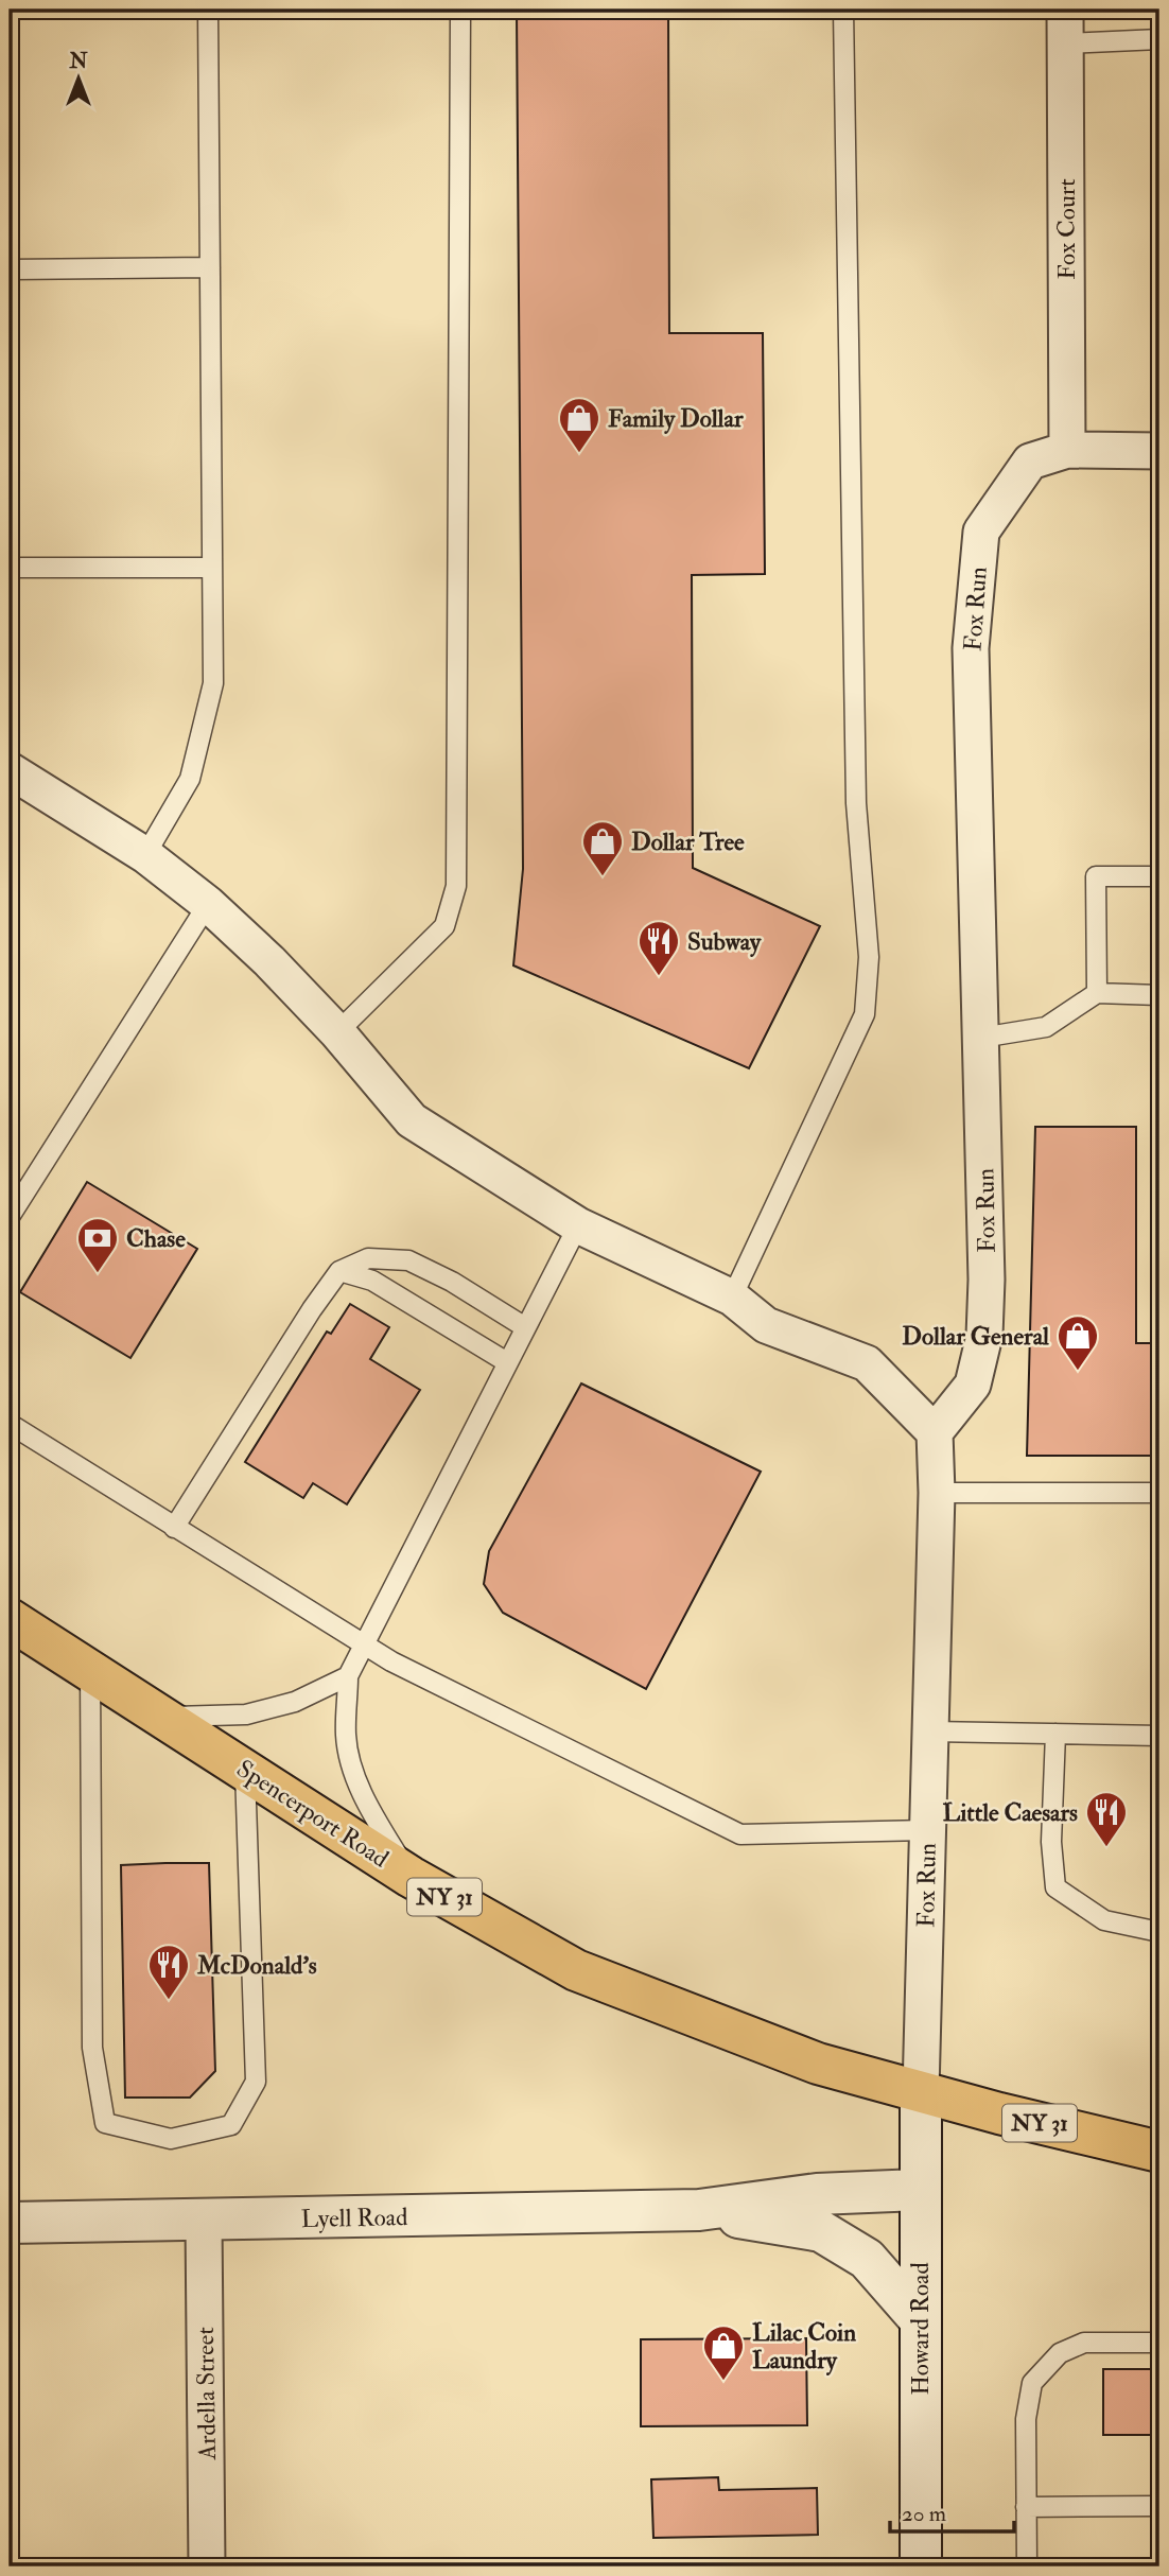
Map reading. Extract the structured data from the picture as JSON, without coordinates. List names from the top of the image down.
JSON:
{
  "streets": {
    "main road": ["Spencerport Road", "NY 31"],
    "street": [
      "Fox Court",
      "Fox Run",
      "Lyell Road",
      "Howard Road",
      "Ardella Street"
    ]
  },
  "crossings": [
    ["Fox Court", "Fox Run"],
    ["Fox Run", "Spencerport Road"],
    ["Fox Run", "NY 31"],
    ["Fox Run", "Howard Road"],
    ["Spencerport Road", "NY 31"],
    ["Spencerport Road", "Howard Road"],
    ["NY 31", "Howard Road"],
    ["Lyell Road", "Howard Road"],
    ["Lyell Road", "Ardella Street"]
  ],
  "places": {
    "shop": [
      "Family Dollar",
      "Dollar Tree",
      "Dollar General",
      "Lilac Coin Laundry"
    ],
    "restaurant": ["Subway", "Little Caesars", "McDonald's"],
    "bank": ["Chase"]
  },
  "scale_bar": "20 m",
  "north": "top"
}
